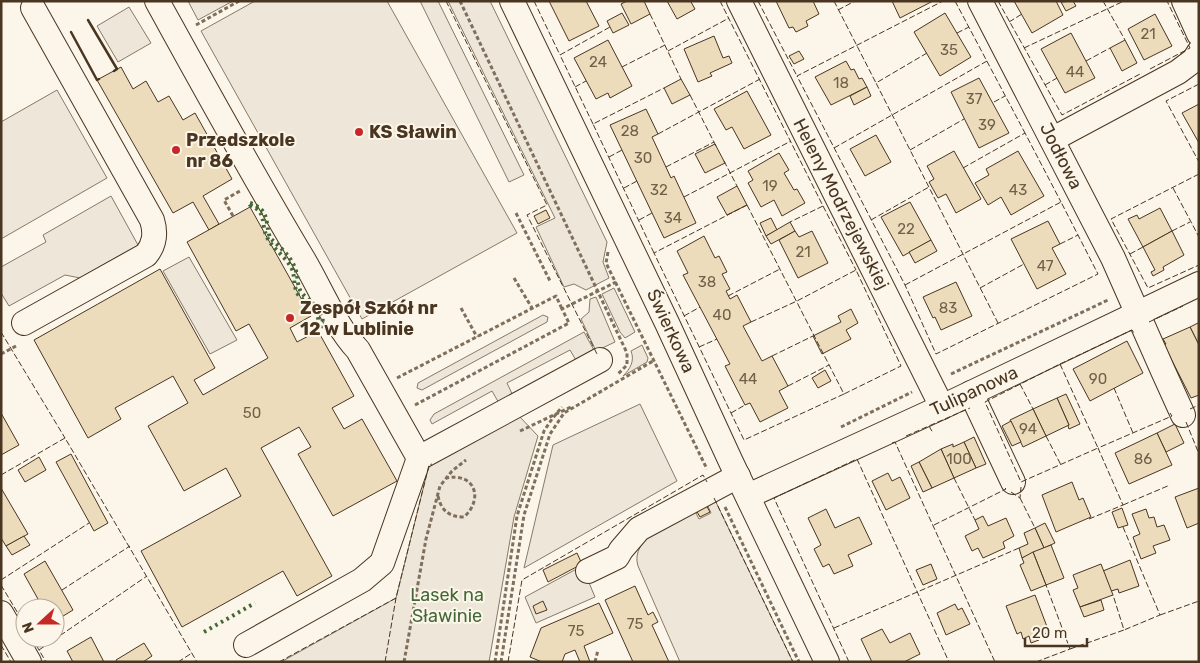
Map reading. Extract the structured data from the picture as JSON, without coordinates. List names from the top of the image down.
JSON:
{
  "streets": {
    "street": [
      "Jodłowa",
      "Heleny Modrzejewskiej",
      "Świerkowa",
      "Tulipanowa"
    ]
  },
  "crossings": [
    ["Jodłowa", "Tulipanowa"],
    ["Heleny Modrzejewskiej", "Tulipanowa"],
    ["Świerkowa", "Tulipanowa"]
  ],
  "parks": ["Lasek na Sławinie"],
  "places": ["KS Sławin", "Przedszkole nr 86", "Zespół Szkół nr 12 w Lublinie"],
  "house_numbers": [
    "21",
    "35",
    "24",
    "44",
    "18",
    "37",
    "39",
    "28",
    "30",
    "19",
    "32",
    "43",
    "34",
    "22",
    "21",
    "47",
    "38",
    "83",
    "40",
    "44",
    "90",
    "50",
    "94",
    "100",
    "86",
    "75",
    "75"
  ],
  "scale_bar": "20 m",
  "north": "left"
}
